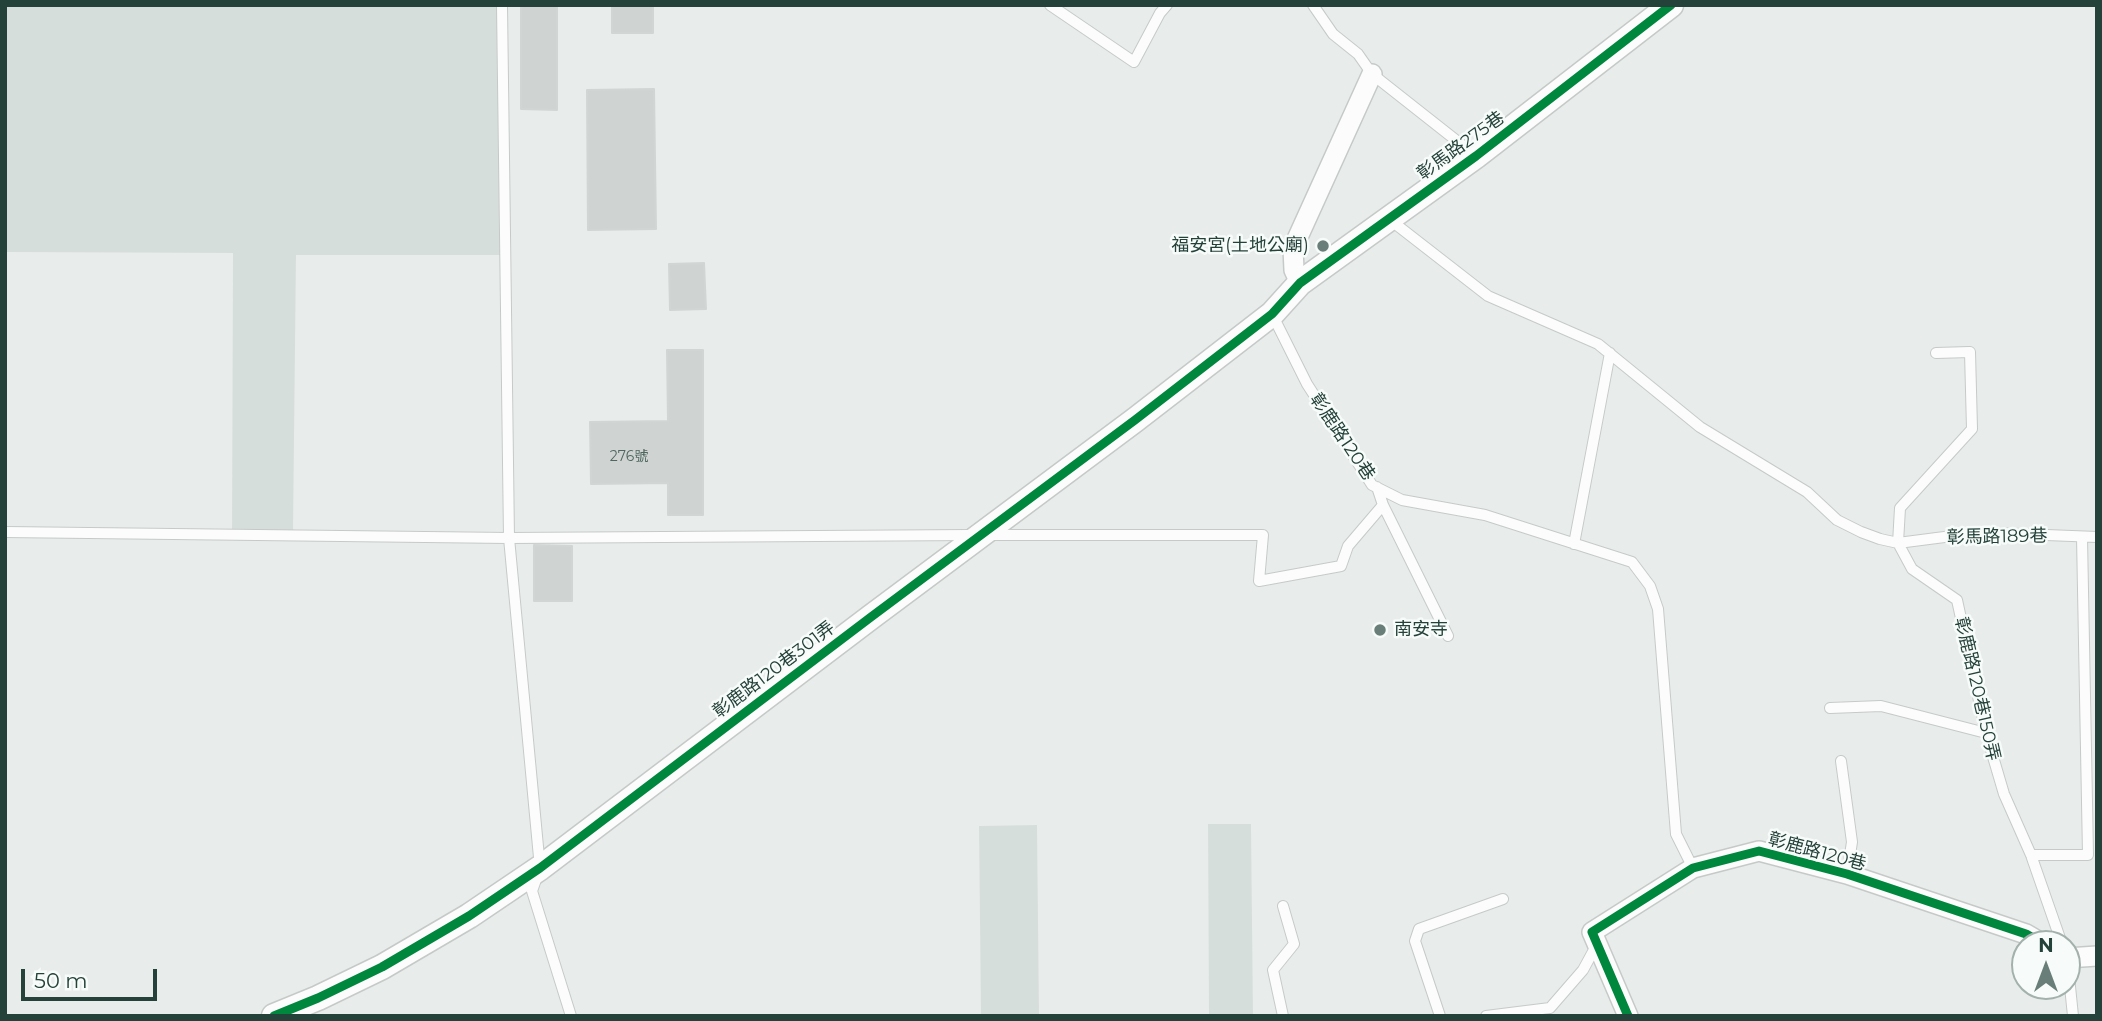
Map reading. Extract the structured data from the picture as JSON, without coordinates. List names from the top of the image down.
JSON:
{
  "streets": {
    "street": ["彰馬路275巷", "彰鹿路120巷", "彰鹿路120巷301弄"],
    "lane": ["彰馬路189巷", "彰鹿路120巷150弄"]
  },
  "crossings": [
    ["彰馬路275巷", "彰鹿路120巷"],
    ["彰馬路275巷", "彰鹿路120巷301弄"],
    ["彰鹿路120巷", "彰鹿路120巷301弄"],
    ["彰馬路189巷", "彰鹿路120巷150弄"]
  ],
  "places": ["福安宮(土地公廟)", "南安寺"],
  "house_numbers": ["276號"],
  "scale_bar": "50 m",
  "north": "top"
}
